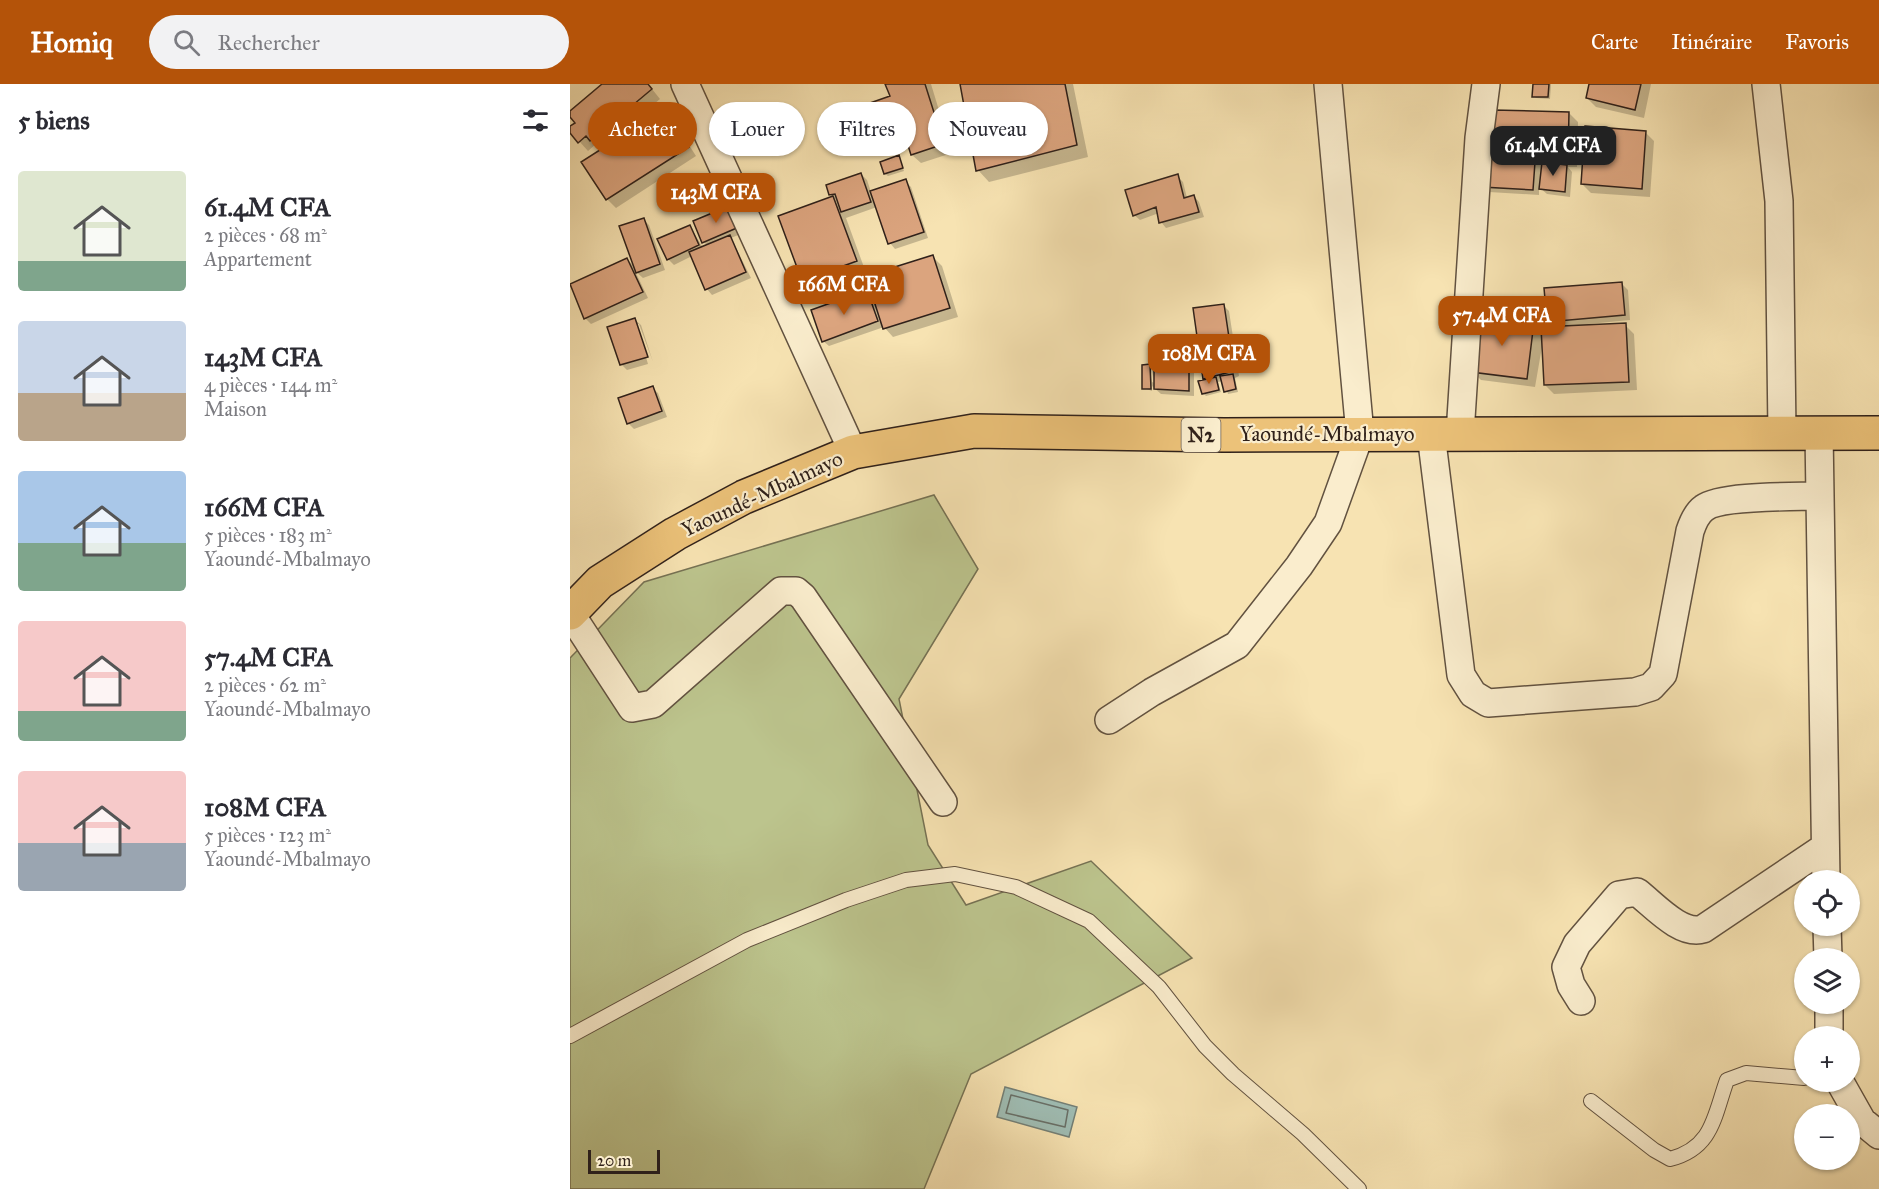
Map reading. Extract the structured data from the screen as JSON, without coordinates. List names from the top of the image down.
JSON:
{
  "streets": {
    "highway": ["Yaoundé-Mbalmayo", "N2"]
  },
  "scale_bar": "20 m",
  "page": {
    "header": "Homiq",
    "search": "Rechercher",
    "nav": ["Carte", "Itinéraire", "Favoris"],
    "heading": "5 biens",
    "chip": [
      "Acheter",
      "Louer",
      "Filtres",
      "Nouveau"
    ],
    "price": [
      "61.4M CFA",
      "143M CFA",
      "166M CFA",
      "57.4M CFA",
      "108M CFA"
    ],
    "list": [
      {
        "name": "61.4M CFA",
        "note": "2 pièces · 68 m² · Appartement"
      },
      {
        "name": "143M CFA",
        "note": "4 pièces · 144 m² · Maison"
      },
      {
        "name": "166M CFA",
        "note": "5 pièces · 183 m² · Yaoundé-Mbalmayo"
      },
      {
        "name": "57.4M CFA",
        "note": "2 pièces · 62 m² · Yaoundé-Mbalmayo"
      },
      {
        "name": "108M CFA",
        "note": "5 pièces · 123 m² · Yaoundé-Mbalmayo"
      }
    ],
    "map_buttons": ["+", "−"],
    "scale": "20 m"
  }
}
